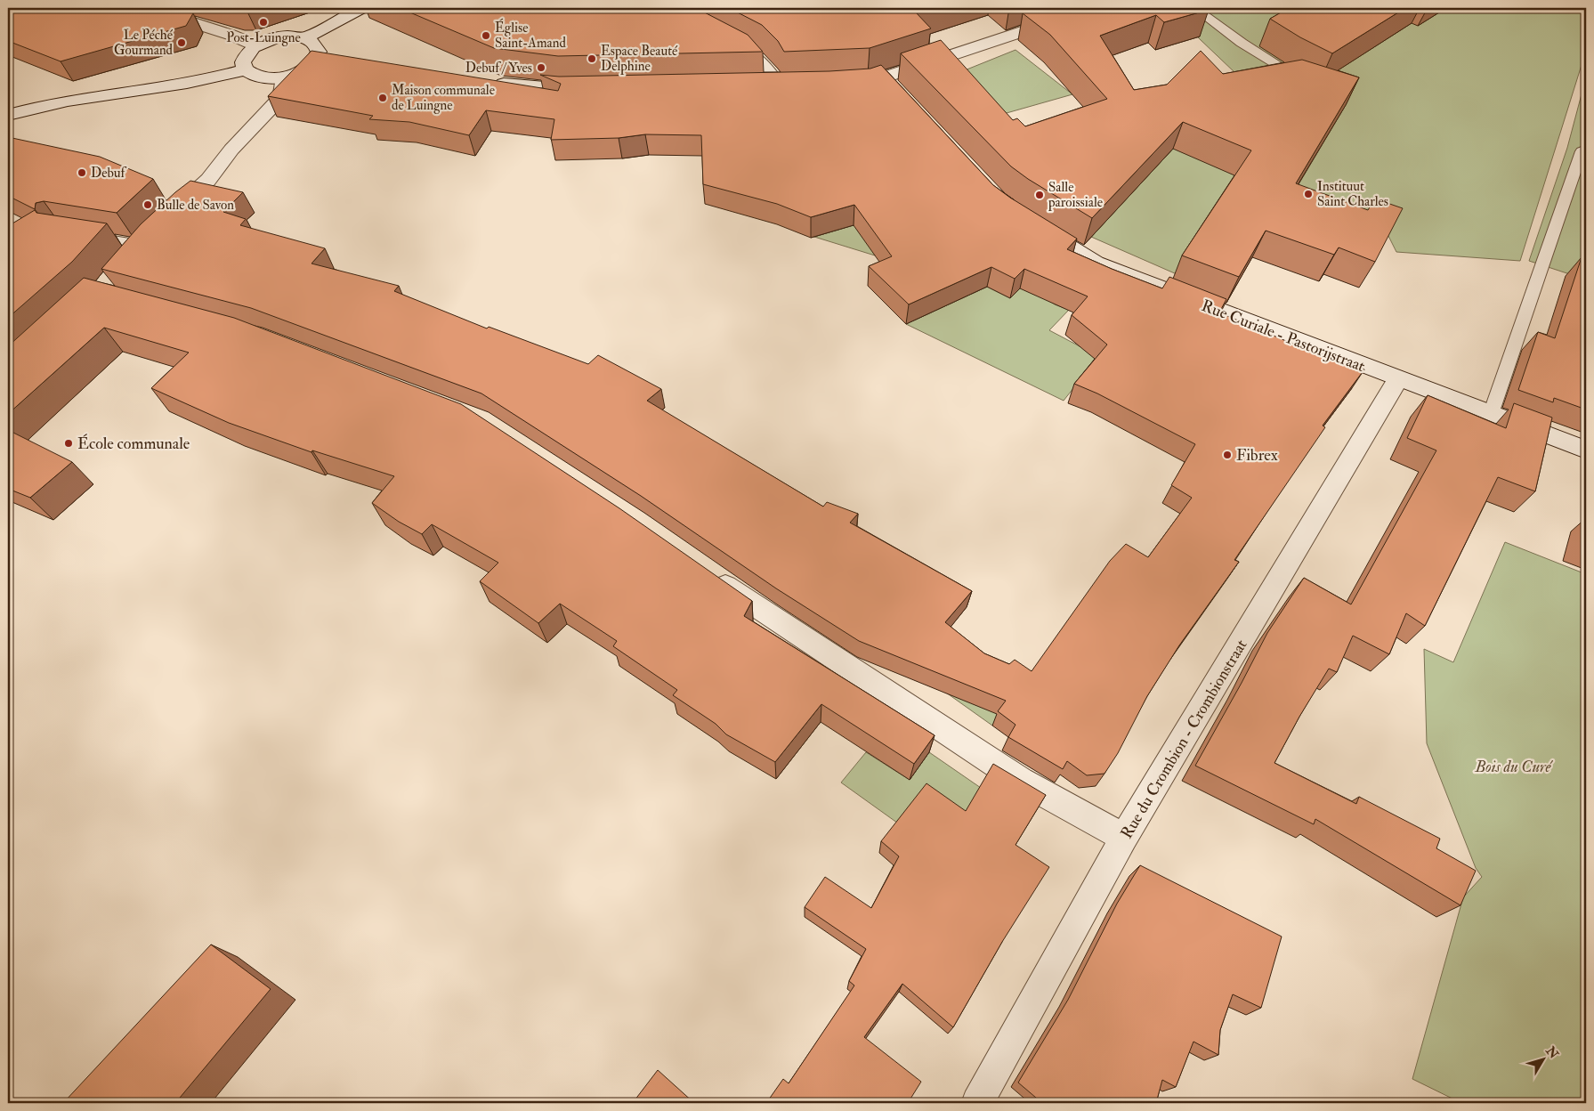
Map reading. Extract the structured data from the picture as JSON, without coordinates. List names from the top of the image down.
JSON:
{
  "streets": {
    "street": ["Rue Curiale - Pastorijstraat", "Rue du Crombion - Crombionstraat"]
  },
  "crossings": [
    ["Rue Curiale - Pastorijstraat", "Rue du Crombion - Crombionstraat"]
  ],
  "parks": ["Bois du Curé"],
  "places": [
    "Post-Luingne",
    "Église Saint-Amand",
    "Le Péché Gourmand",
    "Espace Beauté Delphine",
    "Debuf / Yves",
    "Maison communale de Luingne",
    "Debuf",
    "Instituut Saint Charles",
    "Salle paroissiale",
    "Bulle de Savon",
    "École communale",
    "Fibrex"
  ],
  "north": "top right"
}
